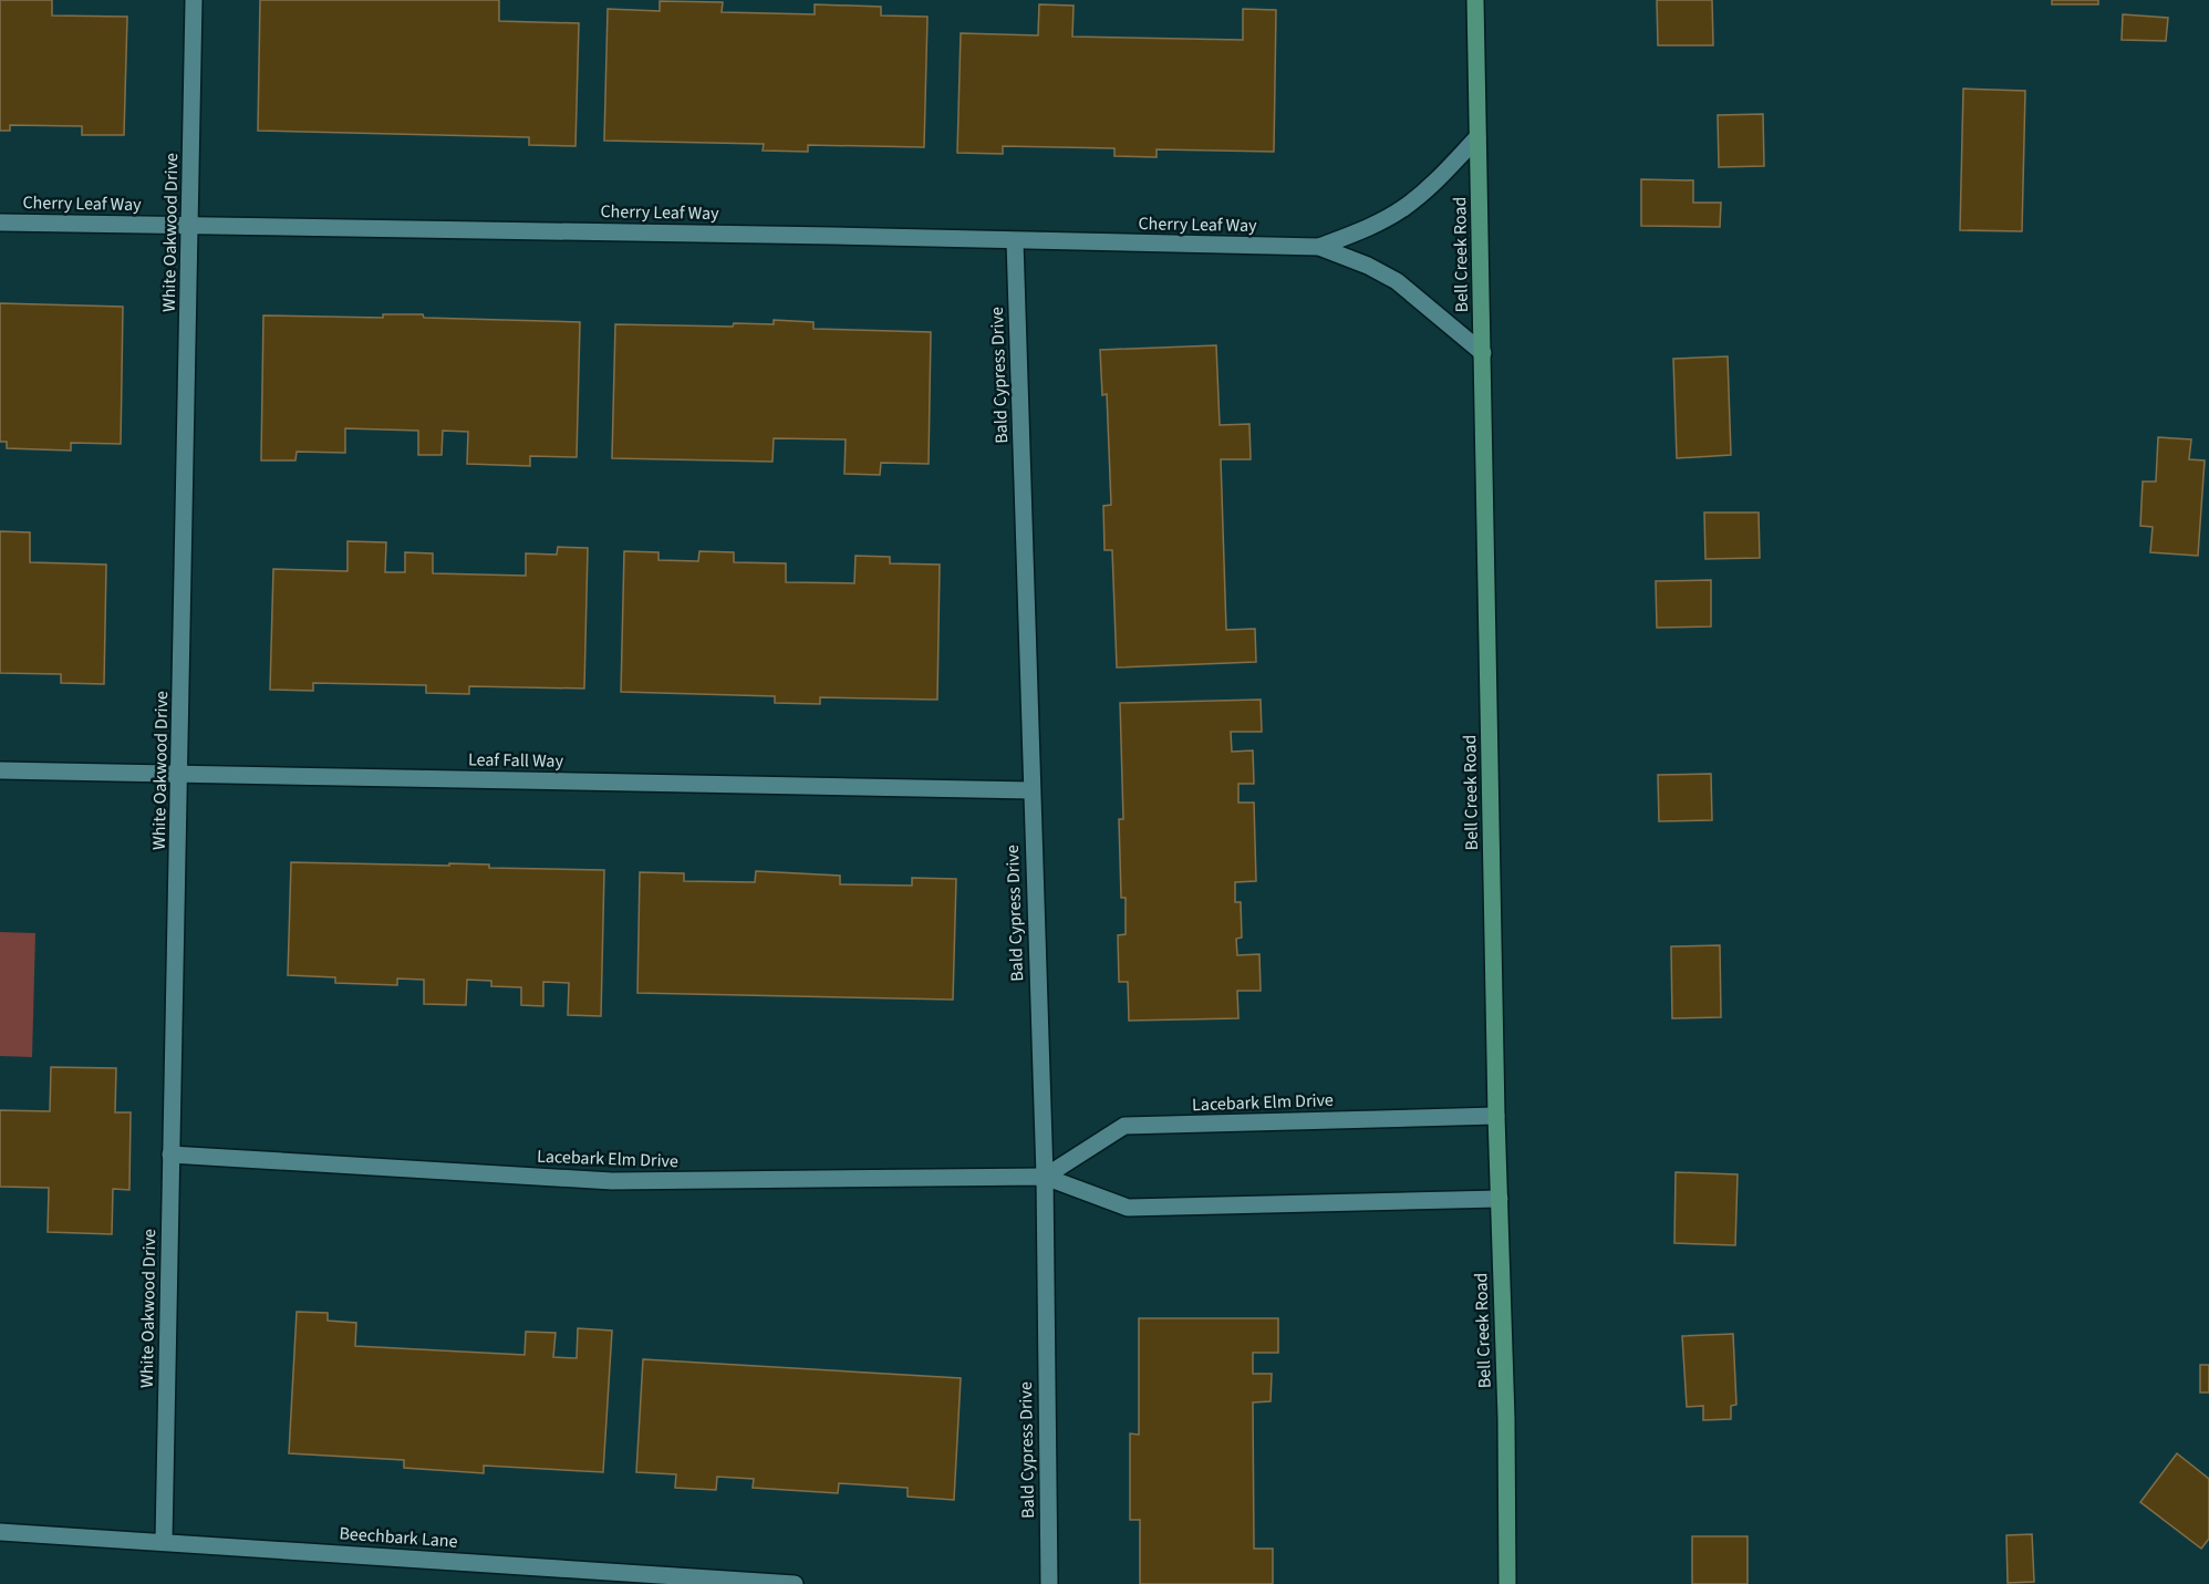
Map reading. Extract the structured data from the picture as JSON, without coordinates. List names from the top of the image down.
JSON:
{
  "streets": {
    "street": [
      "Cherry Leaf Way",
      "White Oakwood Drive",
      "Bell Creek Road",
      "Bald Cypress Drive",
      "Leaf Fall Way",
      "Lacebark Elm Drive",
      "Beechbark Lane"
    ]
  },
  "crossings": [
    ["Cherry Leaf Way", "White Oakwood Drive"],
    ["Cherry Leaf Way", "Bell Creek Road"],
    ["Cherry Leaf Way", "Bald Cypress Drive"],
    ["White Oakwood Drive", "Leaf Fall Way"],
    ["White Oakwood Drive", "Lacebark Elm Drive"],
    ["White Oakwood Drive", "Beechbark Lane"],
    ["Bell Creek Road", "Lacebark Elm Drive"],
    ["Bald Cypress Drive", "Leaf Fall Way"],
    ["Bald Cypress Drive", "Lacebark Elm Drive"]
  ]
}
